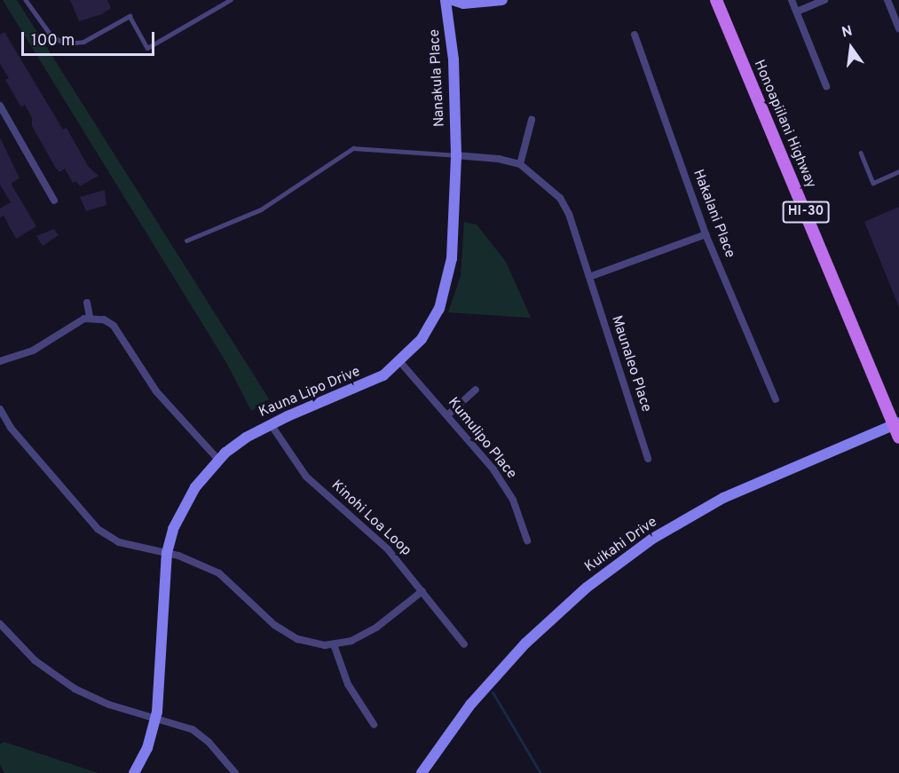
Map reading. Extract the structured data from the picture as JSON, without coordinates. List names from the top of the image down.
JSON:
{
  "streets": {
    "main road": ["Honoapiilani Highway", "HI-30"],
    "street": [
      "Nanakula Place",
      "Hakalani Place",
      "Maunaleo Place",
      "Kauna Lipo Drive",
      "Kumulipo Place",
      "Kinohi Loa Loop",
      "Kuikahi Drive"
    ]
  },
  "crossings": [
    ["Nanakula Place", "Kauna Lipo Drive"],
    ["Honoapiilani Highway", "Kuikahi Drive"],
    ["Kauna Lipo Drive", "Kumulipo Place"],
    ["Kauna Lipo Drive", "Kinohi Loa Loop"]
  ],
  "scale_bar": "100 m",
  "north": "top"
}
